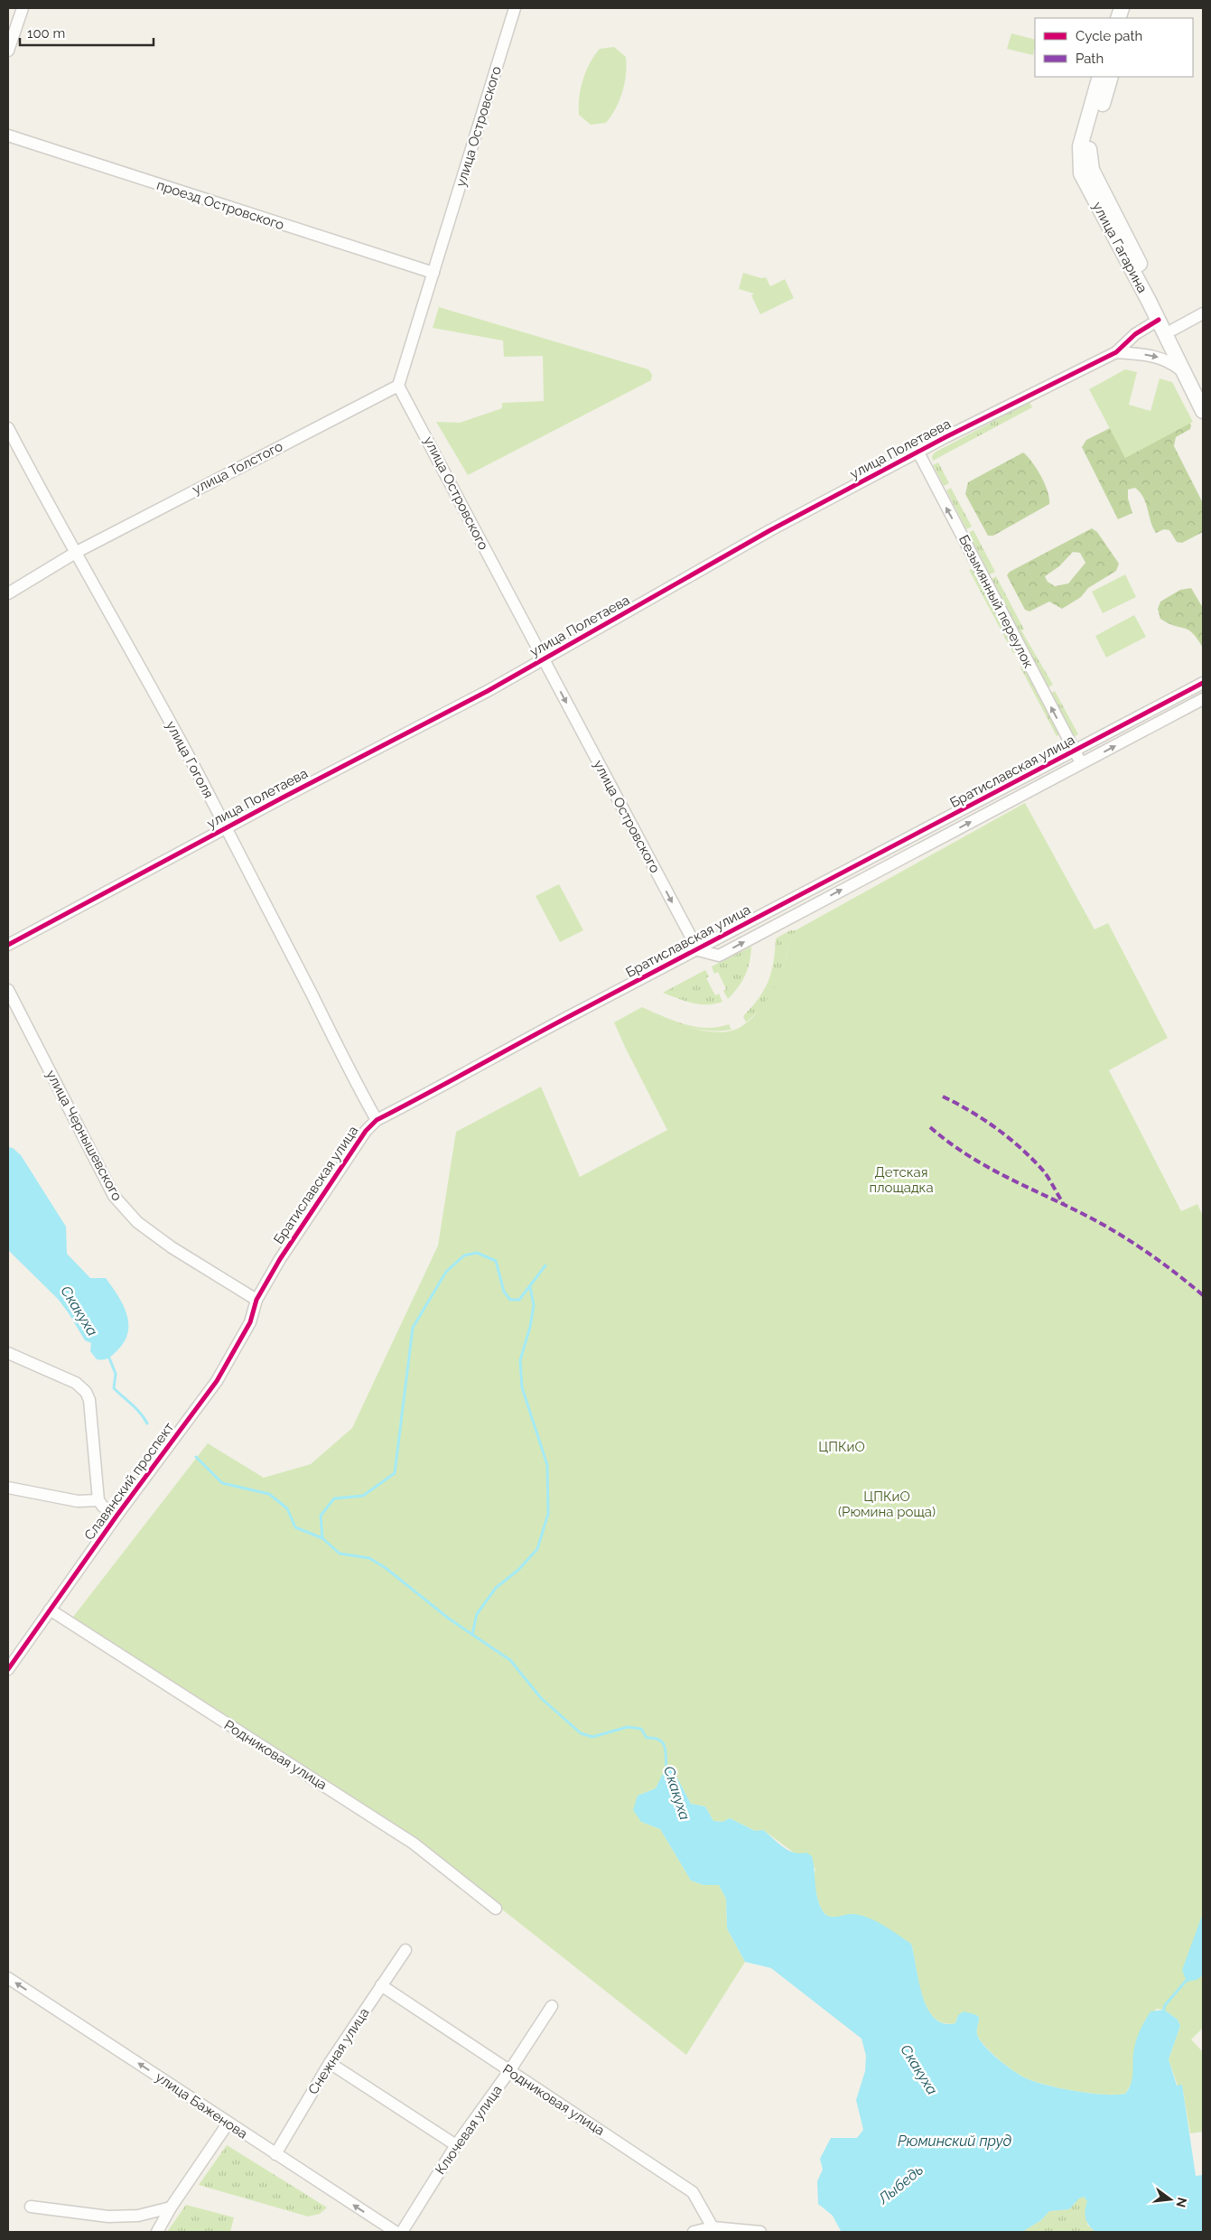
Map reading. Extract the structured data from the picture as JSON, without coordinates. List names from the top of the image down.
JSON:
{
  "streets": {
    "main road": ["улица Гагарина"],
    "street": [
      "улица Островского",
      "проезд Островского",
      "улица Полетаева",
      "улица Толстого",
      "Безымянный переулок",
      "улица Гоголя",
      "Братиславская улица",
      "улица Чернышевского",
      "Славянский проспект",
      "Родниковая улица",
      "Снежная улица",
      "улица Баженова",
      "Ключевая улица"
    ]
  },
  "crossings": [
    ["улица Островского", "проезд Островского"],
    ["улица Островского", "улица Полетаева"],
    ["улица Островского", "улица Толстого"],
    ["улица Островского", "Братиславская улица"],
    ["улица Гагарина", "улица Полетаева"],
    ["улица Полетаева", "Безымянный переулок"],
    ["улица Полетаева", "улица Гоголя"],
    ["улица Толстого", "улица Гоголя"],
    ["Безымянный переулок", "Братиславская улица"],
    ["улица Гоголя", "Братиславская улица"],
    ["Братиславская улица", "улица Чернышевского"],
    ["Братиславская улица", "Славянский проспект"],
    ["улица Чернышевского", "Славянский проспект"],
    ["Славянский проспект", "Родниковая улица"],
    ["Родниковая улица", "Снежная улица"],
    ["Родниковая улица", "Ключевая улица"],
    ["Снежная улица", "улица Баженова"]
  ],
  "one_way": ["Безымянный переулок", "улица Баженова"],
  "water": ["Скакуха", "Рюминский пруд", "Лыбедь"],
  "parks": ["Детская площадка", "ЦПКиО", "ЦПКиО (Рюмина роща)"],
  "legend": ["Cycle path", "Path"],
  "scale_bar": "100 m",
  "north": "right"
}
